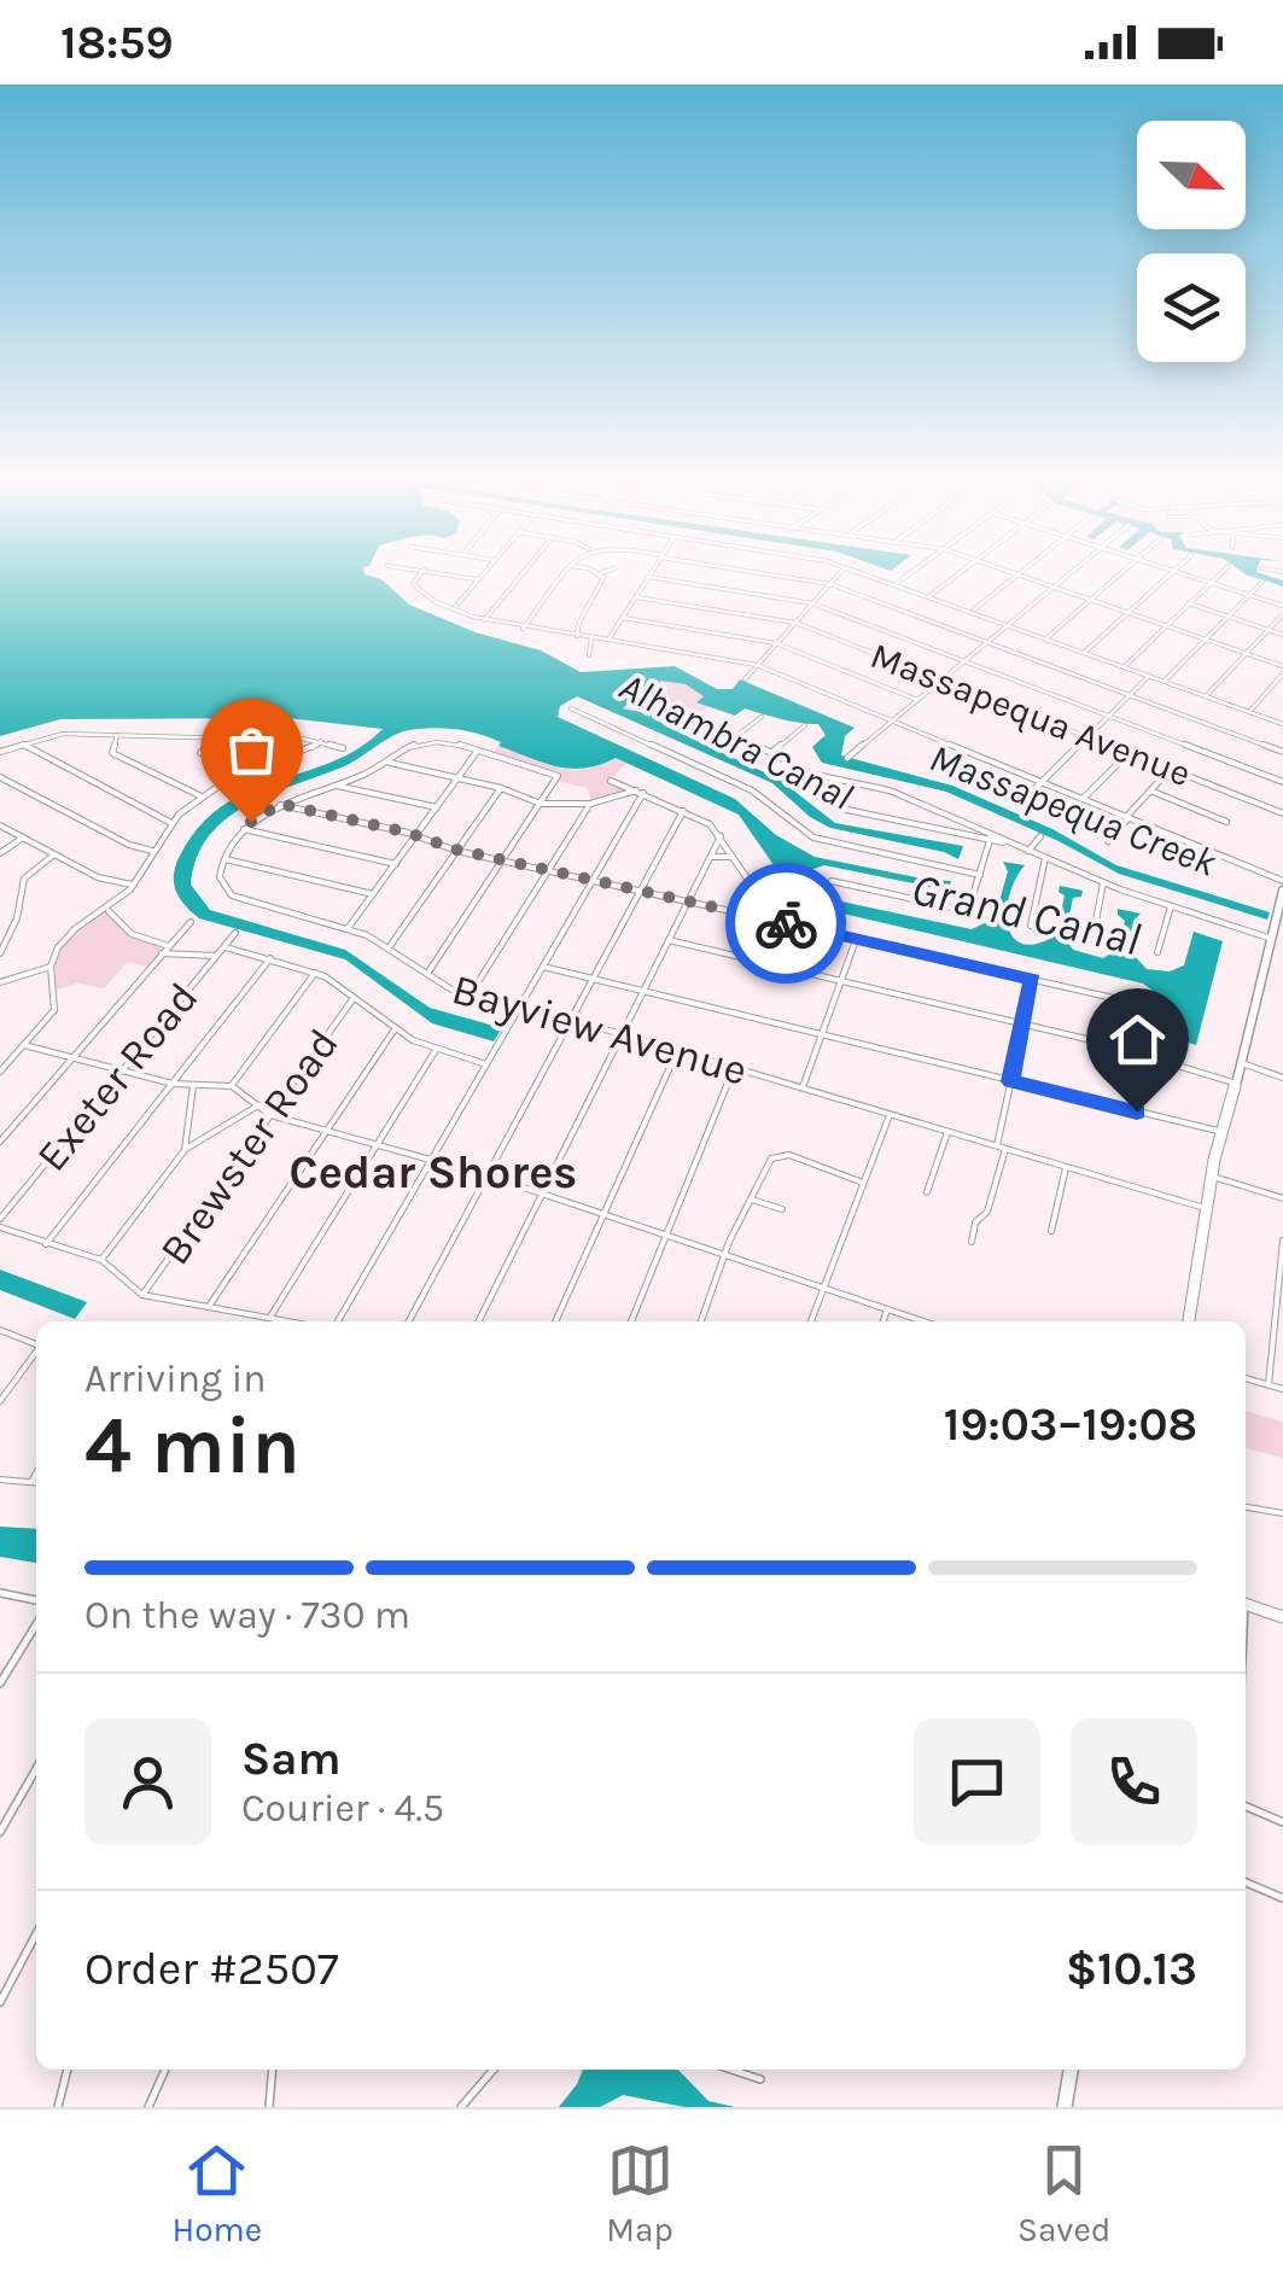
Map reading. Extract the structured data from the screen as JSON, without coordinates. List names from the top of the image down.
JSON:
{
  "streets": {
    "street": [
      "Massapequa Avenue",
      "Bayview Avenue",
      "Exeter Road",
      "Brewster Road"
    ]
  },
  "districts": ["Cedar Shores"],
  "water": ["Alhambra Canal", "Massapequa Creek", "Grand Canal"],
  "north": "bottom right",
  "page": {
    "status": "18:59",
    "heading": ["4 min", "Arriving in", "19:03–19:08"],
    "panel": [
      "Sam",
      "Courier · 4.5",
      "Order #2507",
      "$10.13"
    ],
    "bar": "On the way · 730 m",
    "tabs": ["Home", "Map", "Saved"]
  }
}
